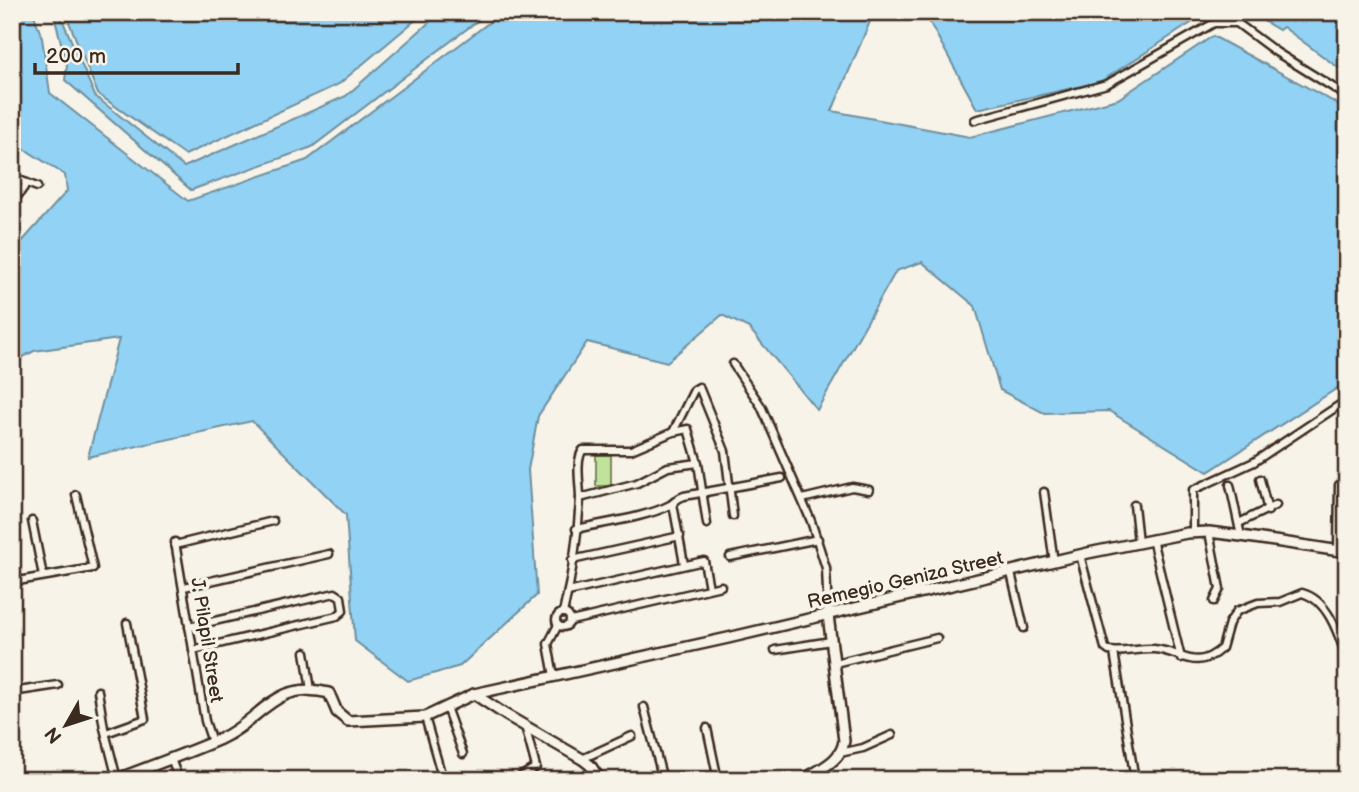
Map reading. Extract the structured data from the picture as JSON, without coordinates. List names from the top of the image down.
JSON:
{
  "streets": {
    "street": ["Remegio Geniza Street", "J. Pilapil Street"]
  },
  "scale_bar": "200 m",
  "north": "bottom left"
}
